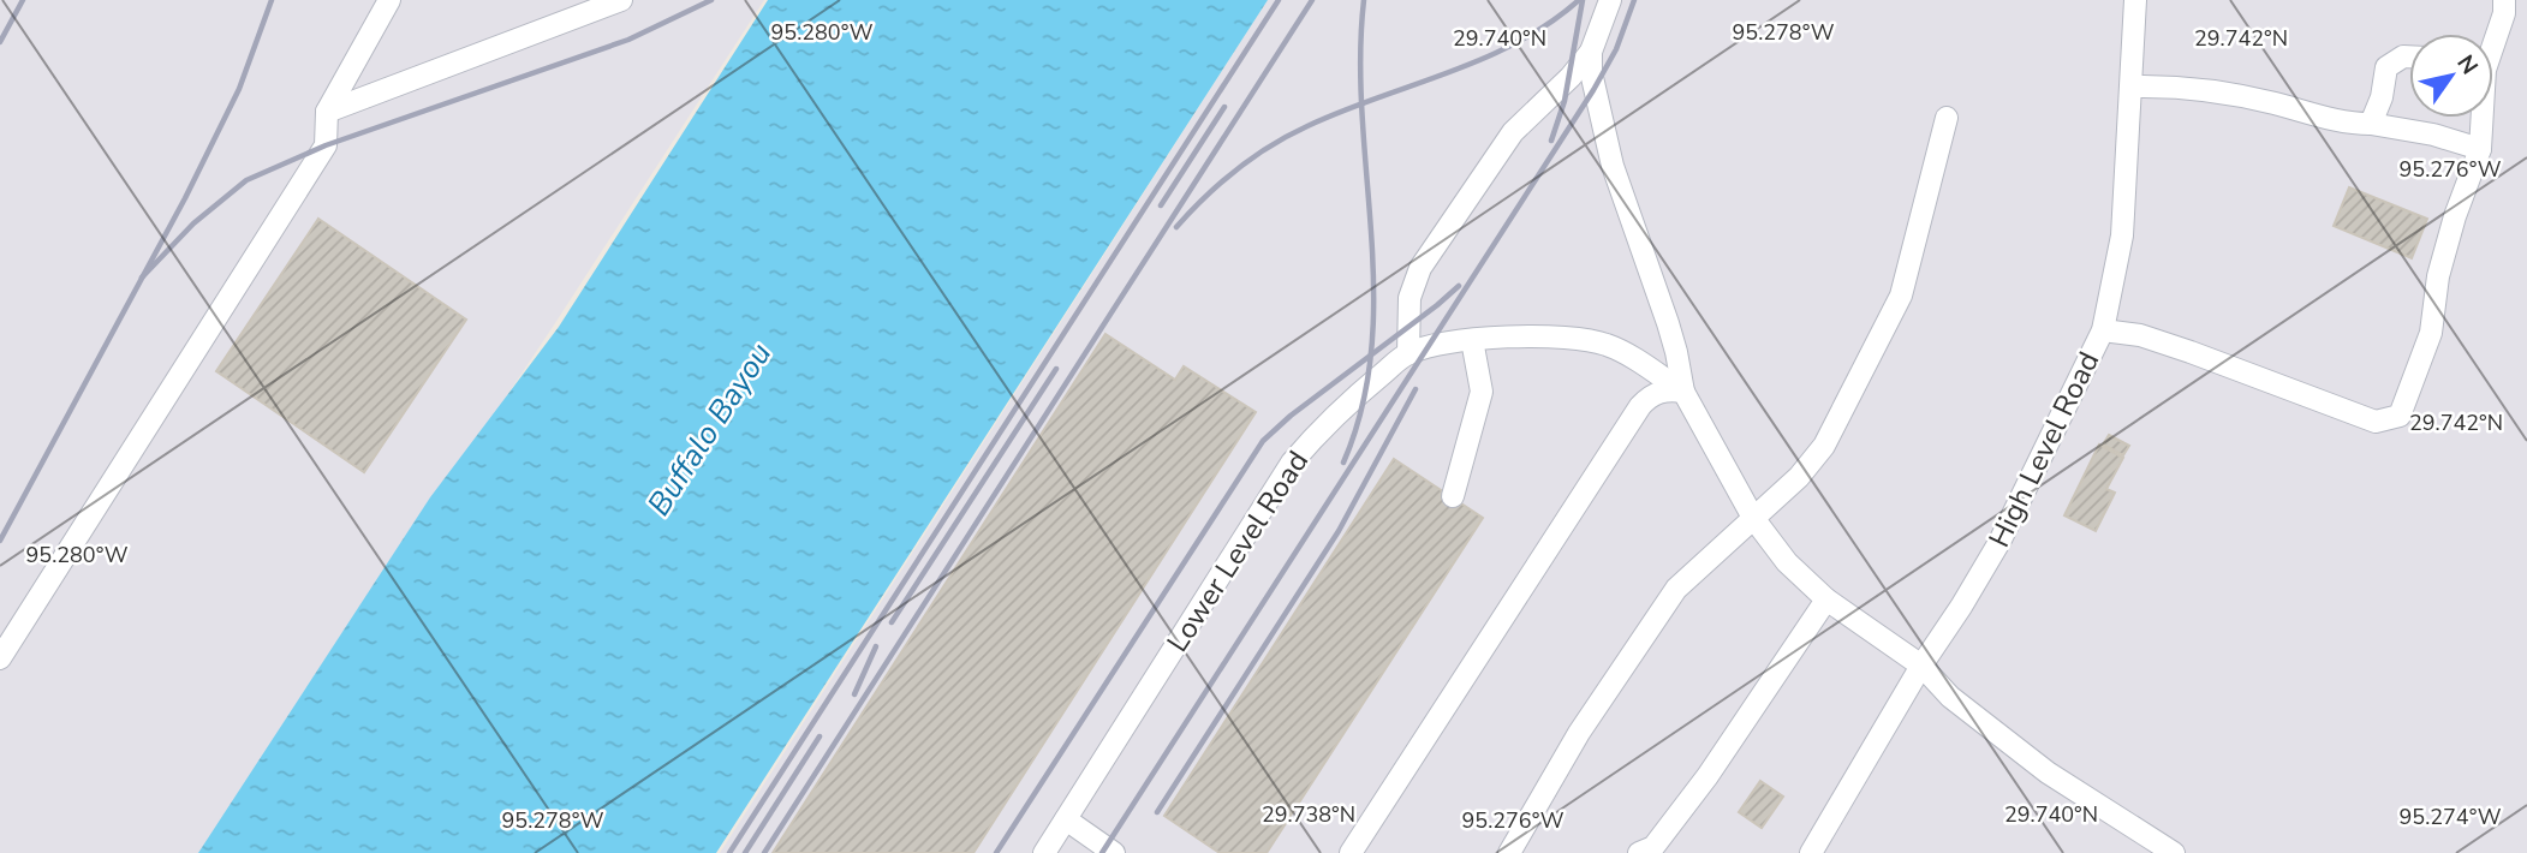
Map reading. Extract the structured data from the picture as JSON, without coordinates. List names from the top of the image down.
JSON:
{
  "streets": {
    "lane": ["High Level Road", "Lower Level Road"]
  },
  "water": ["Buffalo Bayou"],
  "north": "top right",
  "coordinates": [
    "95.280°W",
    "95.278°W",
    "29.740°N",
    "29.742°N",
    "95.276°W",
    "29.738°N",
    "95.274°W"
  ]
}
